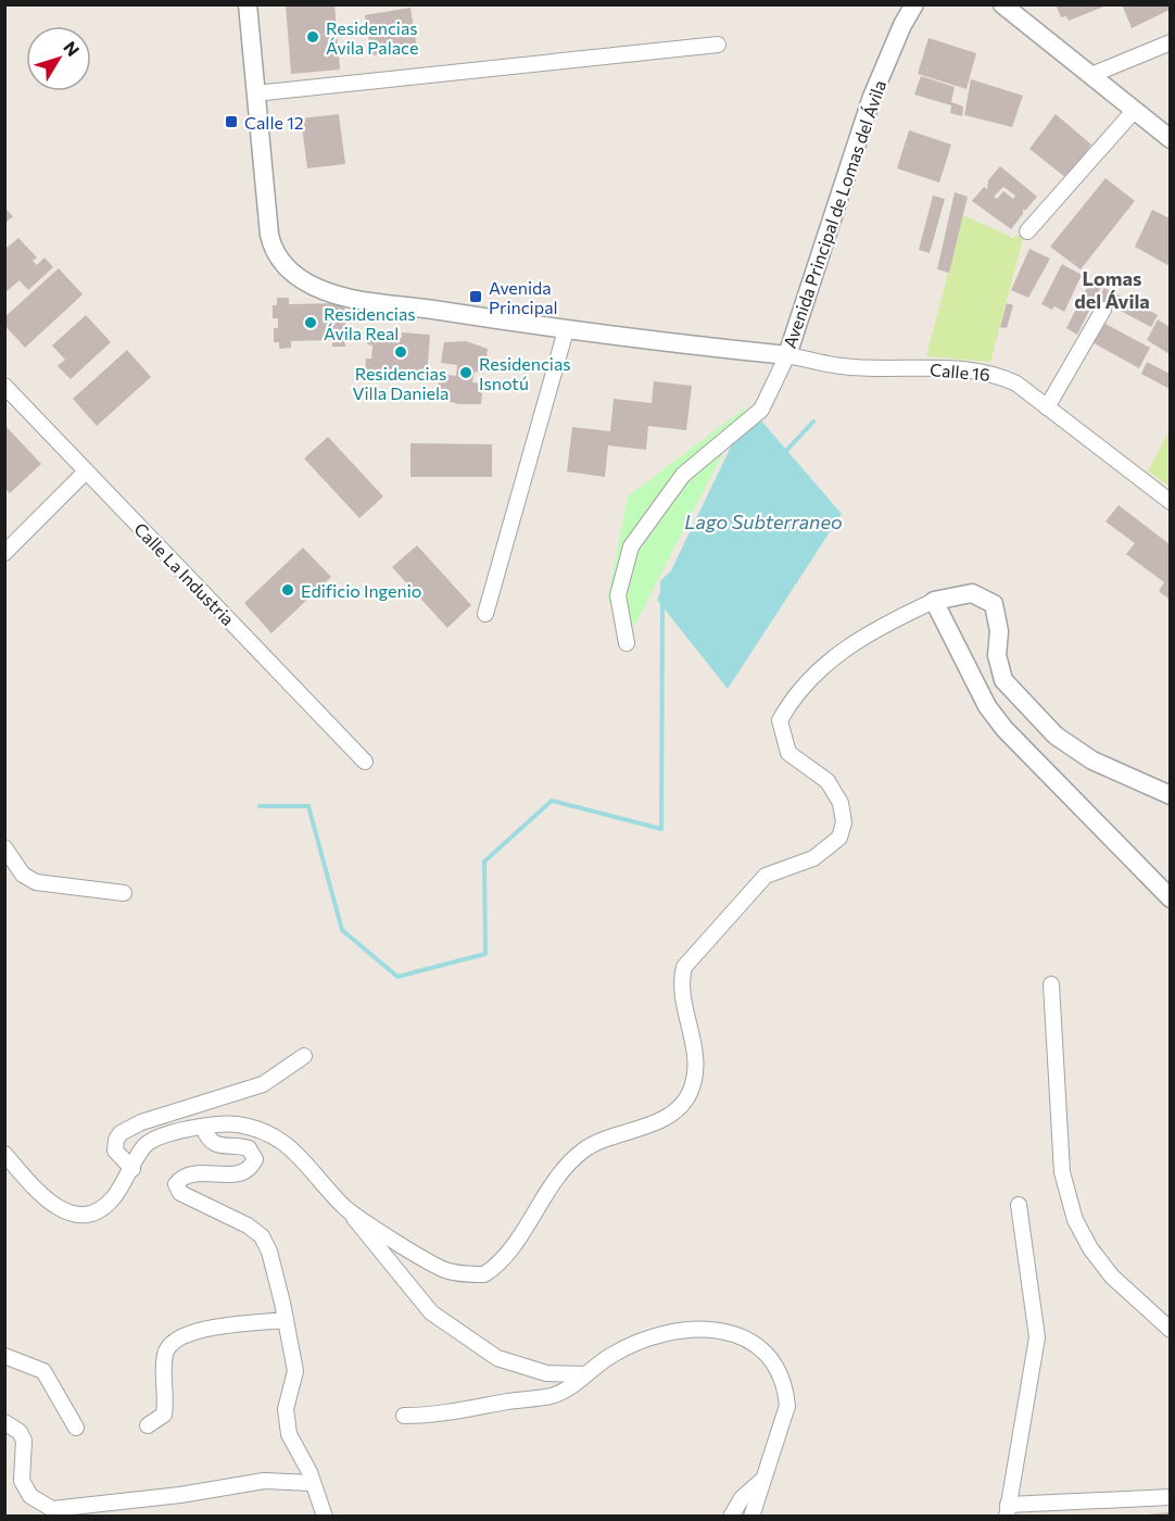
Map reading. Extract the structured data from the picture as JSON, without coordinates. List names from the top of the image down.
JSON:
{
  "streets": {
    "street": ["Avenida Principal de Lomas del Ávila", "Calle 16", "Calle La Industria"]
  },
  "crossings": [
    ["Avenida Principal de Lomas del Ávila", "Calle 16"]
  ],
  "districts": ["Lomas del Ávila"],
  "water": ["Lago Subterraneo"],
  "places": {
    "other": [
      "Residencias Ávila Palace",
      "Residencias Ávila Real",
      "Residencias Villa Daniela",
      "Residencias Isnotú",
      "Edificio Ingenio"
    ],
    "transit": ["Calle 12", "Avenida Principal"]
  },
  "north": "top right"
}
